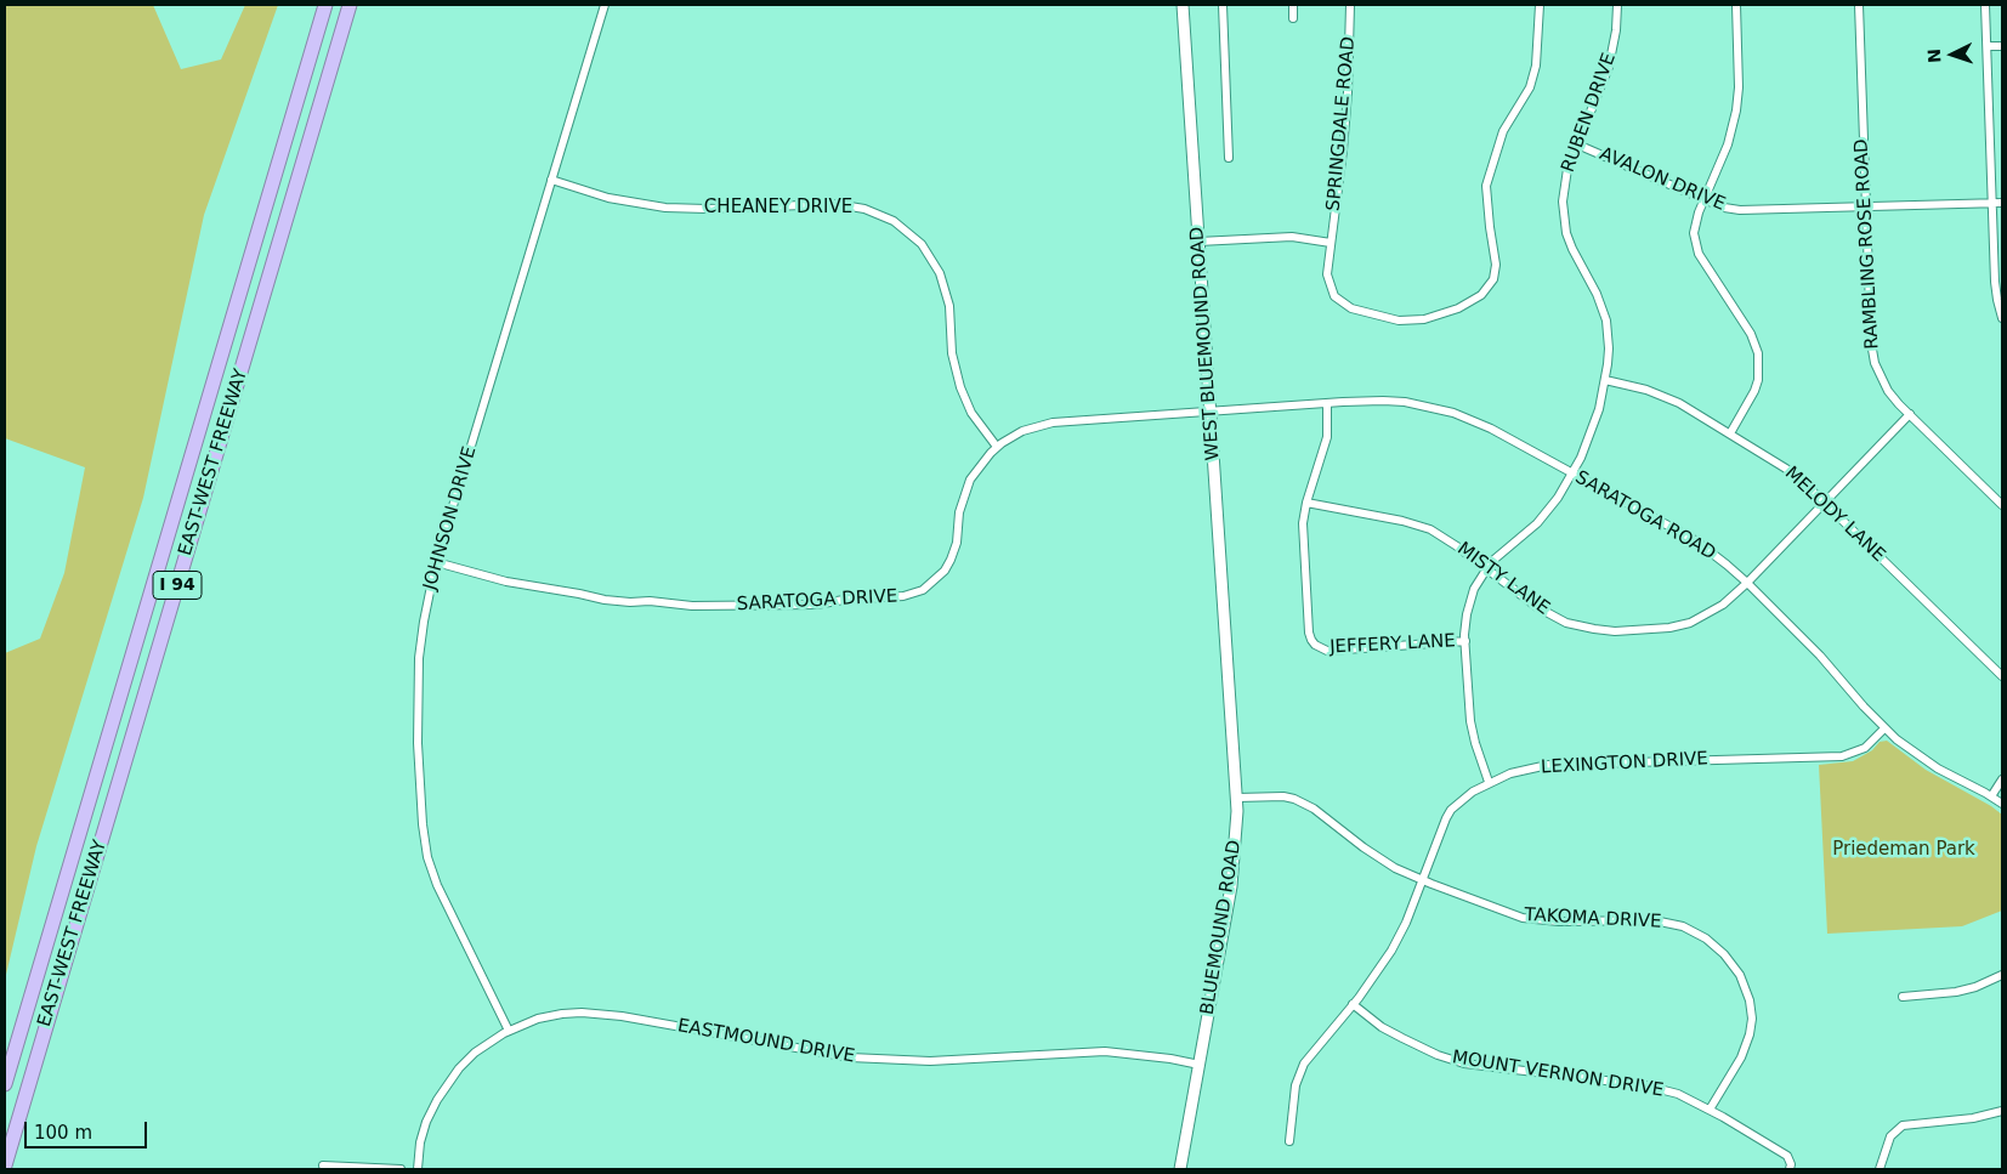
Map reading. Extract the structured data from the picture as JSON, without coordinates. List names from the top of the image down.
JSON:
{
  "streets": {
    "highway": ["EAST-WEST FREEWAY", "I 94"],
    "main road": ["WEST BLUEMOUND ROAD", "BLUEMOUND ROAD"],
    "street": [
      "RUBEN DRIVE",
      "SPRINGDALE ROAD",
      "AVALON DRIVE",
      "CHEANEY DRIVE",
      "RAMBLING ROSE ROAD",
      "MELODY LANE",
      "SARATOGA ROAD",
      "JOHNSON DRIVE",
      "MISTY LANE",
      "SARATOGA DRIVE",
      "JEFFERY LANE",
      "LEXINGTON DRIVE",
      "TAKOMA DRIVE",
      "EASTMOUND DRIVE",
      "MOUNT VERNON DRIVE"
    ]
  },
  "crossings": [
    ["RUBEN DRIVE", "AVALON DRIVE"],
    ["RUBEN DRIVE", "MELODY LANE"],
    ["RUBEN DRIVE", "SARATOGA ROAD"],
    ["RUBEN DRIVE", "MISTY LANE"],
    ["RUBEN DRIVE", "JEFFERY LANE"],
    ["RUBEN DRIVE", "LEXINGTON DRIVE"],
    ["AVALON DRIVE", "RAMBLING ROSE ROAD"],
    ["CHEANEY DRIVE", "JOHNSON DRIVE"],
    ["CHEANEY DRIVE", "SARATOGA DRIVE"],
    ["RAMBLING ROSE ROAD", "MISTY LANE"],
    ["WEST BLUEMOUND ROAD", "SARATOGA ROAD"],
    ["WEST BLUEMOUND ROAD", "SARATOGA DRIVE"],
    ["WEST BLUEMOUND ROAD", "BLUEMOUND ROAD"],
    ["MELODY LANE", "MISTY LANE"],
    ["SARATOGA ROAD", "MISTY LANE"],
    ["SARATOGA ROAD", "SARATOGA DRIVE"],
    ["SARATOGA ROAD", "JEFFERY LANE"],
    ["SARATOGA ROAD", "LEXINGTON DRIVE"],
    ["JOHNSON DRIVE", "SARATOGA DRIVE"],
    ["JOHNSON DRIVE", "EASTMOUND DRIVE"],
    ["MISTY LANE", "JEFFERY LANE"],
    ["LEXINGTON DRIVE", "TAKOMA DRIVE"],
    ["LEXINGTON DRIVE", "MOUNT VERNON DRIVE"],
    ["TAKOMA DRIVE", "BLUEMOUND ROAD"],
    ["TAKOMA DRIVE", "MOUNT VERNON DRIVE"],
    ["BLUEMOUND ROAD", "EASTMOUND DRIVE"]
  ],
  "parks": ["Priedeman Park"],
  "scale_bar": "100 m",
  "north": "left"
}
